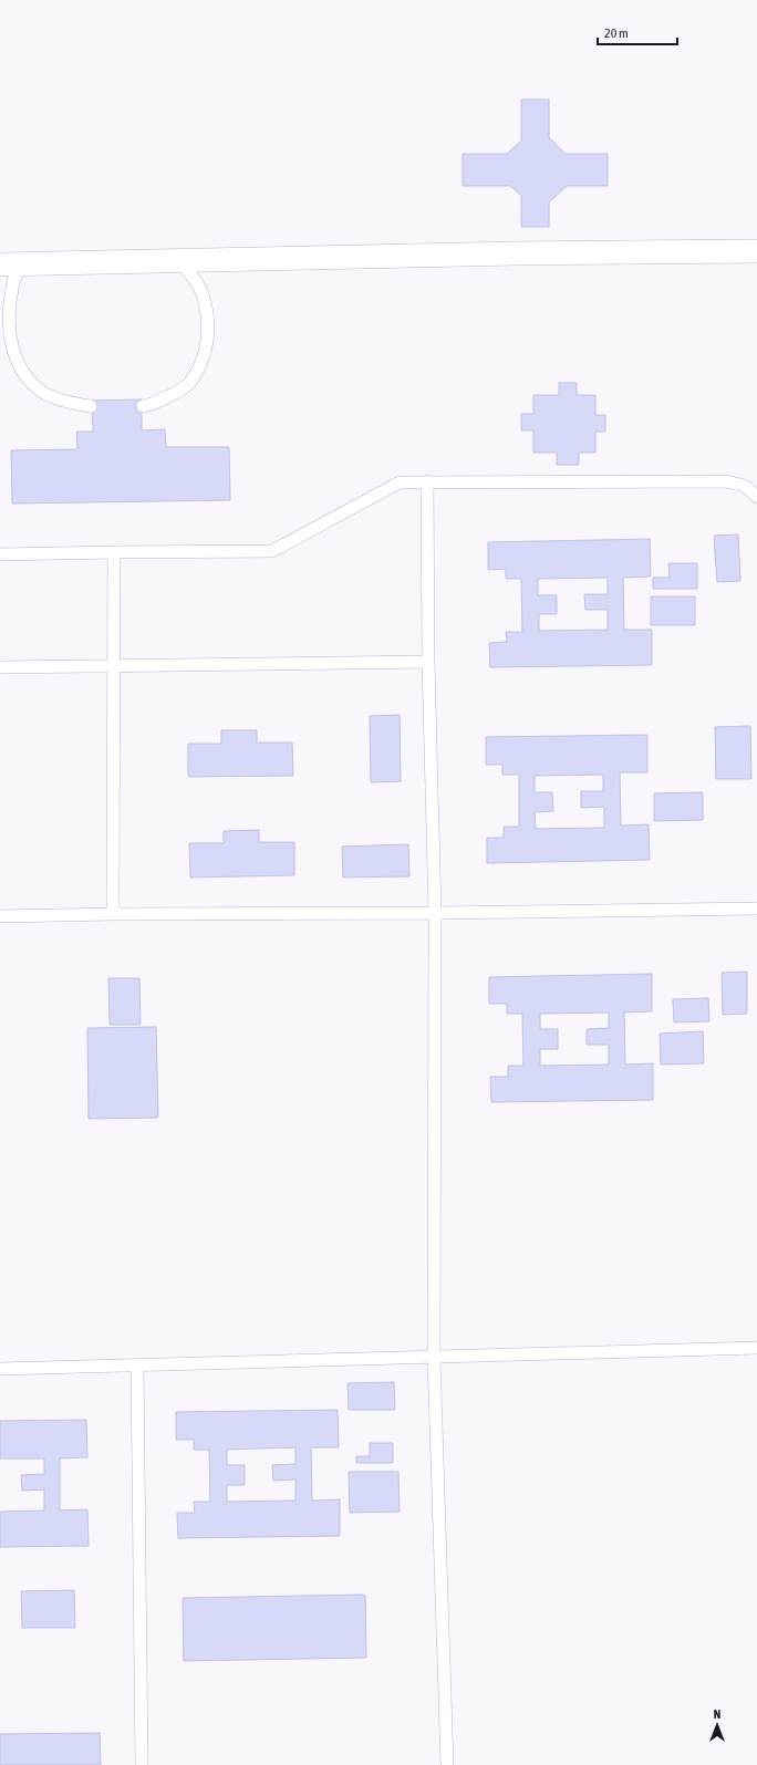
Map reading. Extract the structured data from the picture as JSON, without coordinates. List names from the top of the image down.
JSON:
{
  "scale_bar": "20 m",
  "north": "top"
}
